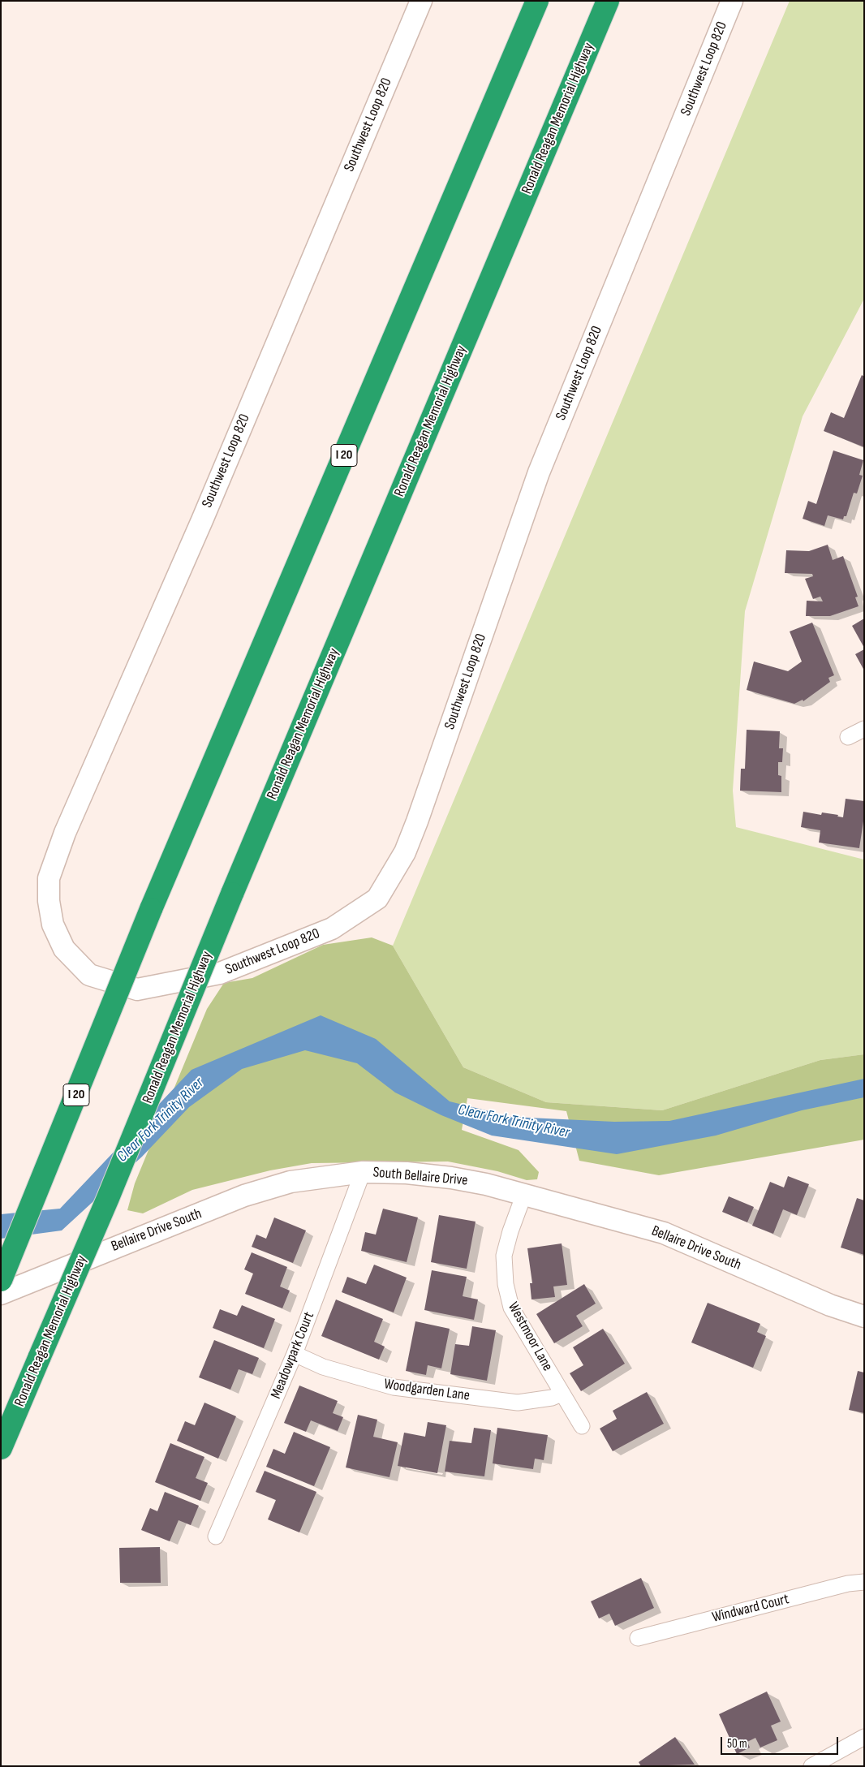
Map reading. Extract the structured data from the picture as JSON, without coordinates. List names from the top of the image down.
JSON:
{
  "streets": {
    "highway": ["Ronald Reagan Memorial Highway", "I 20"],
    "street": [
      "Southwest Loop 820",
      "South Bellaire Drive",
      "Bellaire Drive South",
      "Westmoor Lane",
      "Meadowpark Court",
      "Woodgarden Lane",
      "Windward Court"
    ]
  },
  "crossings": [
    ["South Bellaire Drive", "Bellaire Drive South"],
    ["South Bellaire Drive", "Westmoor Lane"],
    ["South Bellaire Drive", "Meadowpark Court"],
    ["Bellaire Drive South", "Westmoor Lane"],
    ["Westmoor Lane", "Woodgarden Lane"],
    ["Meadowpark Court", "Woodgarden Lane"]
  ],
  "water": ["Clear Fork Trinity River"],
  "scale_bar": "50 m"
}
